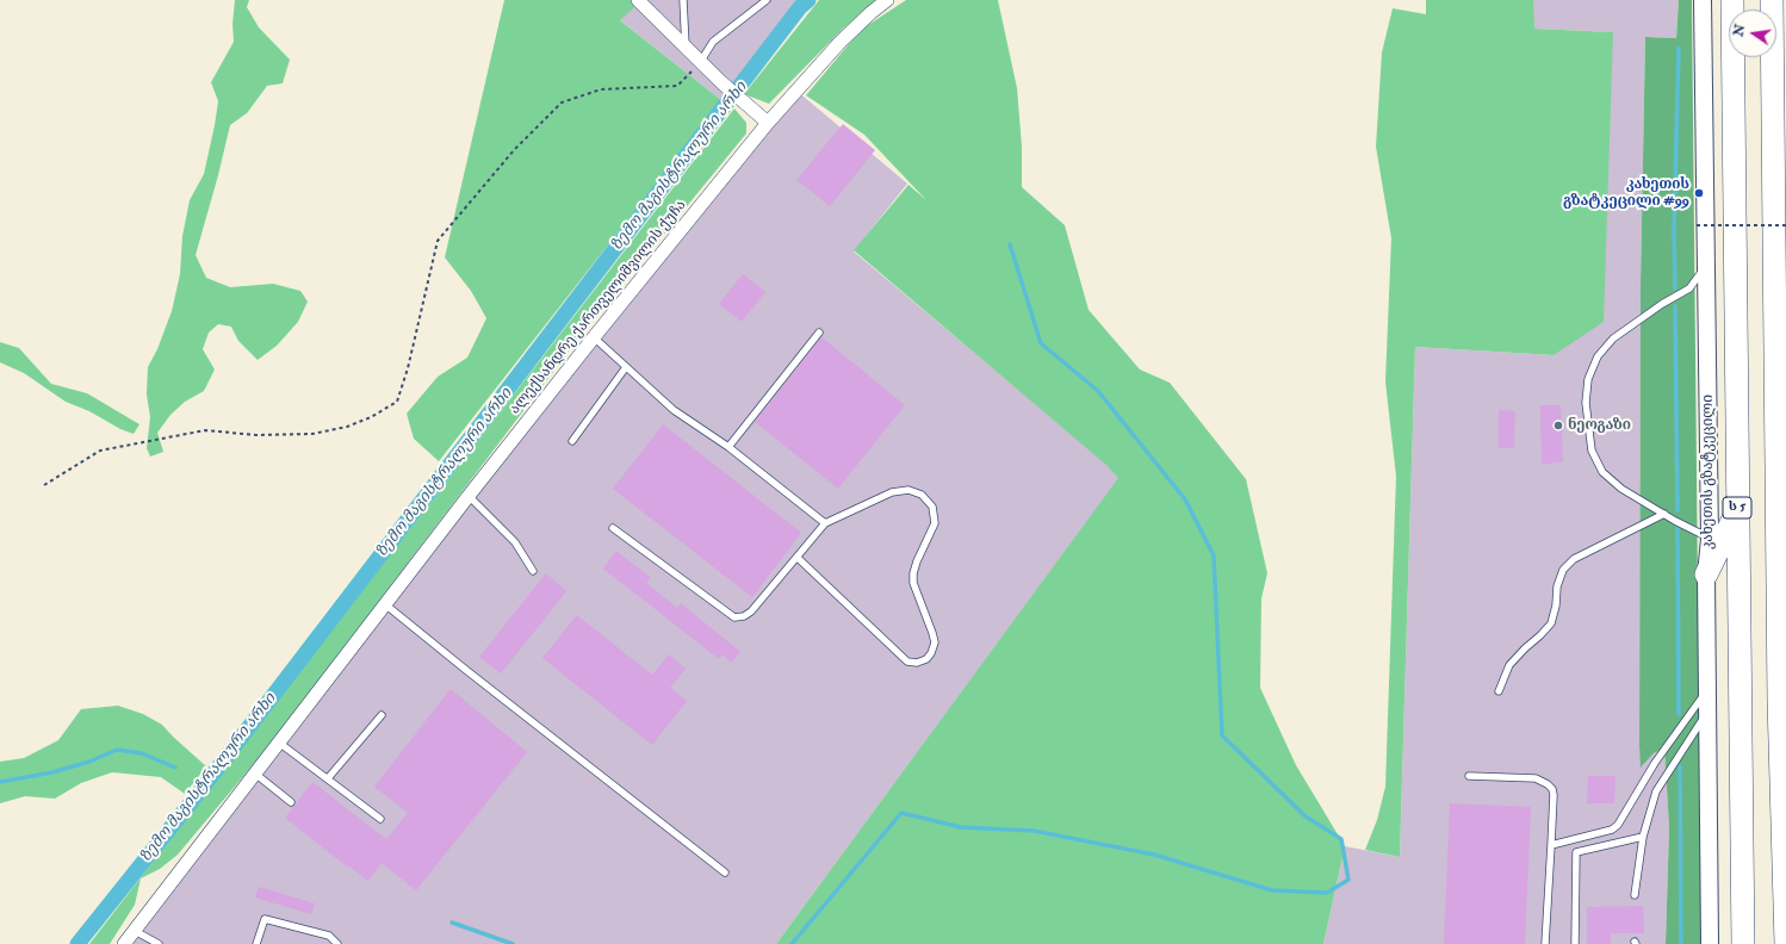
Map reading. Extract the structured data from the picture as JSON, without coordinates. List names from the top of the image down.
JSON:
{
  "streets": {
    "highway": ["კახეთის გზატკეცილი", "ს 5"],
    "street": ["ალექსანდრე ქართველიშვილის ქუჩა"]
  },
  "water": ["ზემო მაგისტრალური არხი"],
  "places": ["კახეთის გზატკეცილი #99", "ნეოგაზი"],
  "north": "left"
}
